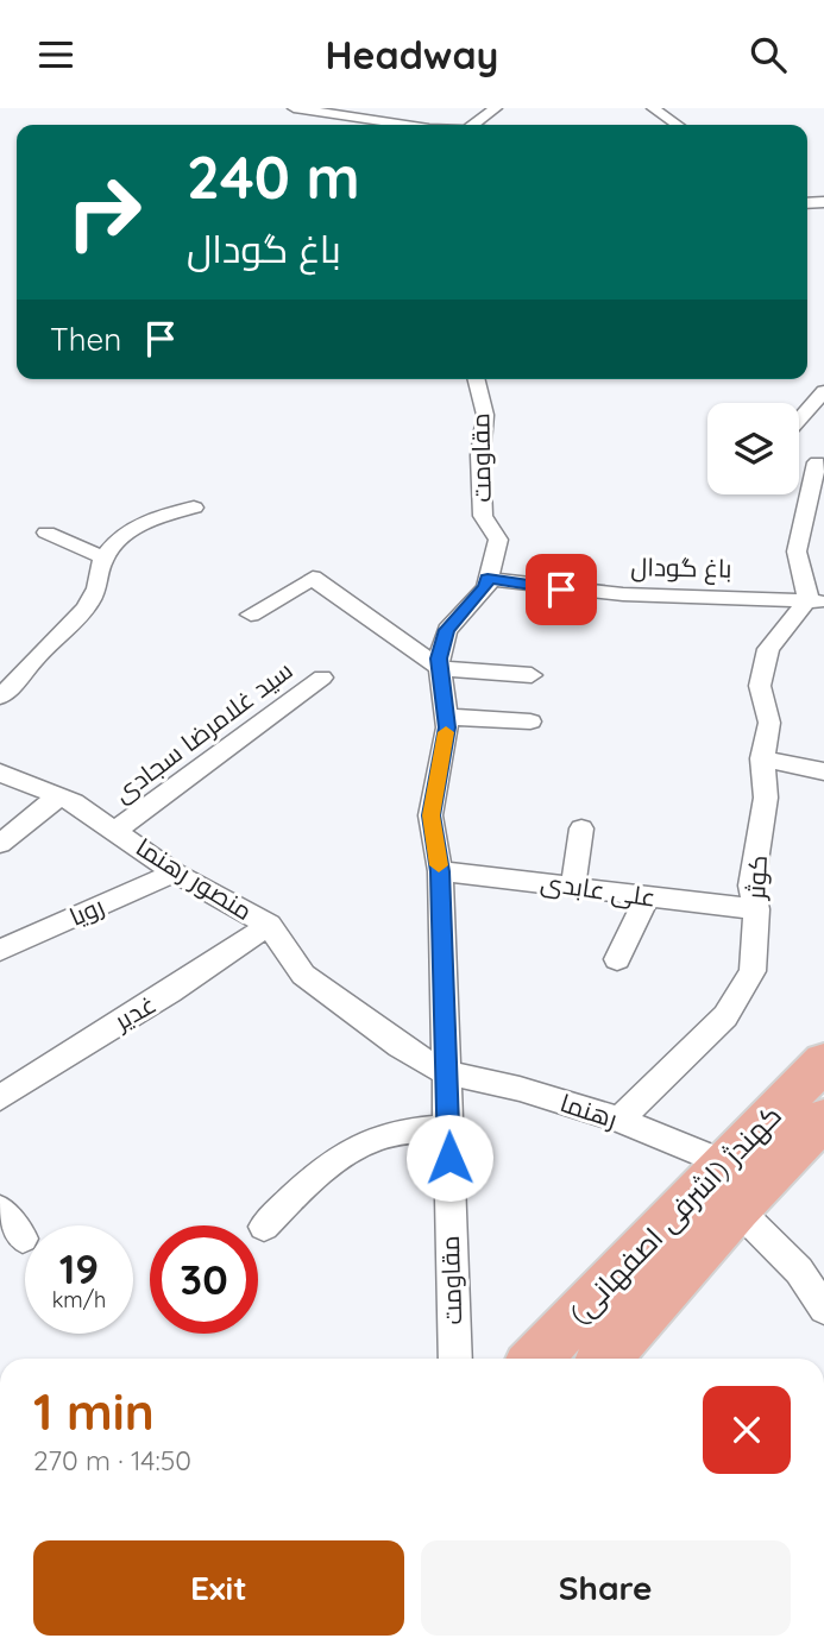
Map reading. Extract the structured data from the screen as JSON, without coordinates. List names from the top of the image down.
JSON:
{
  "streets": {
    "main road": ["کهندژ (اشرفی اصفهانی)"],
    "street": [
      "مقاومت",
      "باغ گودال",
      "سید غلامرضا سجادی",
      "کوثر",
      "منصور رهنما",
      "علی عابدی",
      "رویا",
      "غدیر",
      "رهنما"
    ]
  },
  "crossings": [
    ["مقاومت", "باغ گودال"],
    ["مقاومت", "منصور رهنما"],
    ["مقاومت", "علی عابدی"],
    ["مقاومت", "رهنما"],
    ["باغ گودال", "کوثر"],
    ["سید غلامرضا سجادی", "منصور رهنما"],
    ["کوثر", "علی عابدی"],
    ["کوثر", "رهنما"],
    ["منصور رهنما", "رویا"],
    ["منصور رهنما", "غدیر"],
    ["منصور رهنما", "رهنما"],
    ["رهنما", "کهندژ (اشرفی اصفهانی)"]
  ],
  "page": {
    "header": "Headway",
    "turn": ["240 m", "باغ گودال"],
    "then": "Then",
    "speed": "19 km/h",
    "limit": "30",
    "heading": ["1 min", "270 m · 14:50"],
    "buttons": ["Exit", "Share"]
  }
}
